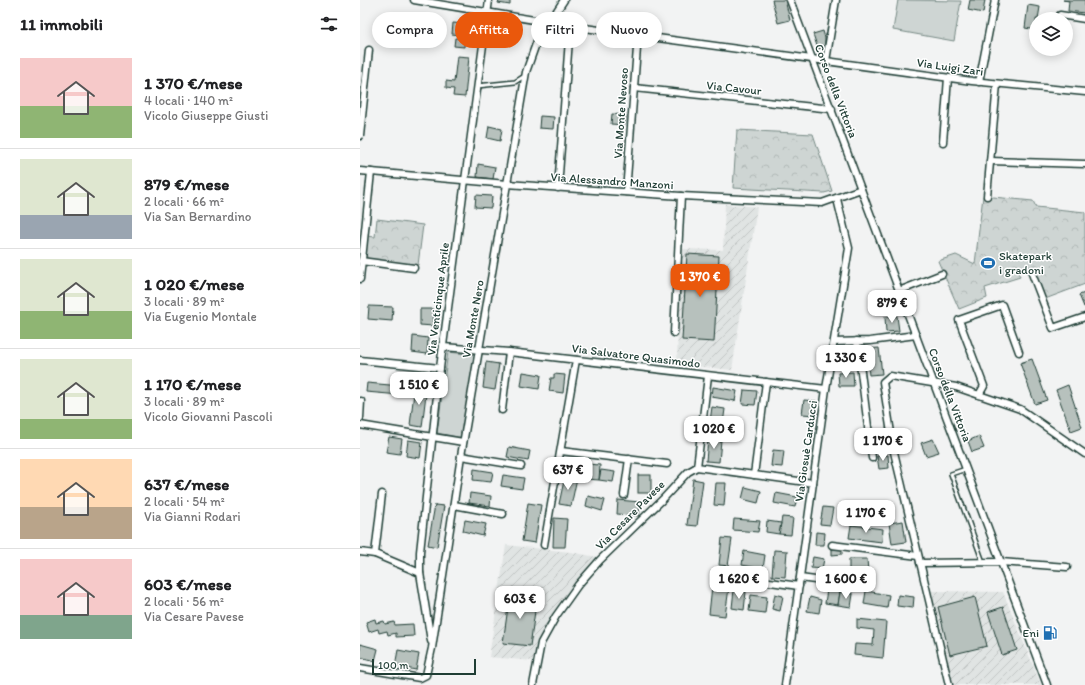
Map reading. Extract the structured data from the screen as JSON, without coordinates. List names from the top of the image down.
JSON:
{
  "streets": {
    "street": [
      "Via Luigi Zari",
      "Via Cavour",
      "Corso della Vittoria",
      "Via Monte Nevoso",
      "Via Alessandro Manzoni",
      "Via Venticinque Aprile",
      "Via Monte Nero",
      "Via Salvatore Quasimodo",
      "Via Giosuè Carducci",
      "Via Cesare Pavese"
    ]
  },
  "crossings": [
    ["Via Luigi Zari", "Corso della Vittoria"],
    ["Via Luigi Zari", "Via Venticinque Aprile"],
    ["Via Cavour", "Corso della Vittoria"],
    ["Via Cavour", "Via Monte Nevoso"],
    ["Corso della Vittoria", "Via Alessandro Manzoni"],
    ["Via Monte Nevoso", "Via Alessandro Manzoni"],
    ["Via Alessandro Manzoni", "Via Venticinque Aprile"],
    ["Via Alessandro Manzoni", "Via Monte Nero"],
    ["Via Alessandro Manzoni", "Via Giosuè Carducci"],
    ["Via Venticinque Aprile", "Via Monte Nero"],
    ["Via Venticinque Aprile", "Via Salvatore Quasimodo"],
    ["Via Monte Nero", "Via Salvatore Quasimodo"],
    ["Via Salvatore Quasimodo", "Via Giosuè Carducci"]
  ],
  "places": {
    "sports": ["Skatepark i gradoni"],
    "fuel station": ["Eni"]
  },
  "scale_bar": "100 m",
  "page": {
    "heading": "11 immobili",
    "chip": [
      "Compra",
      "Affitta",
      "Filtri",
      "Nuovo"
    ],
    "list": [
      {
        "name": "1 370 €/mese",
        "note": "4 locali · 140 m² · Vicolo Giuseppe Giusti"
      },
      {
        "name": "879 €/mese",
        "note": "2 locali · 66 m² · Via San Bernardino"
      },
      {
        "name": "1 020 €/mese",
        "note": "3 locali · 89 m² · Via Eugenio Montale"
      },
      {
        "name": "1 170 €/mese",
        "note": "3 locali · 89 m² · Vicolo Giovanni Pascoli"
      },
      {
        "name": "637 €/mese",
        "note": "2 locali · 54 m² · Via Gianni Rodari"
      },
      {
        "name": "603 €/mese",
        "note": "2 locali · 56 m² · Via Cesare Pavese"
      }
    ],
    "price": [
      "1 370 €",
      "879 €",
      "1 330 €",
      "1 510 €",
      "1 020 €",
      "1 170 €",
      "637 €",
      "1 170 €",
      "1 620 €",
      "1 600 €",
      "603 €"
    ],
    "scale": "100 m"
  }
}
